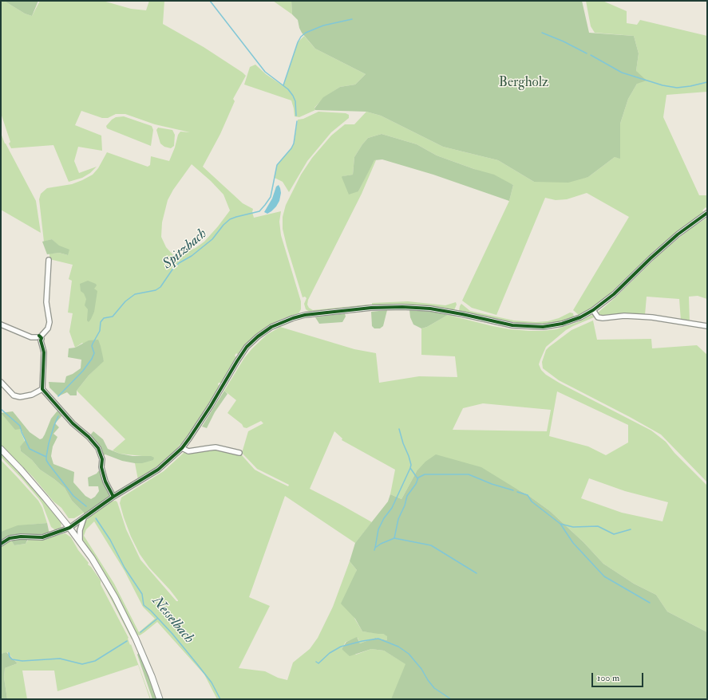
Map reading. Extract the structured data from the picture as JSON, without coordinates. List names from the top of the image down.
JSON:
{
  "water": ["Spitzbach", "Nesselbach"],
  "parks": ["Bergholz"],
  "scale_bar": "100 m"
}
